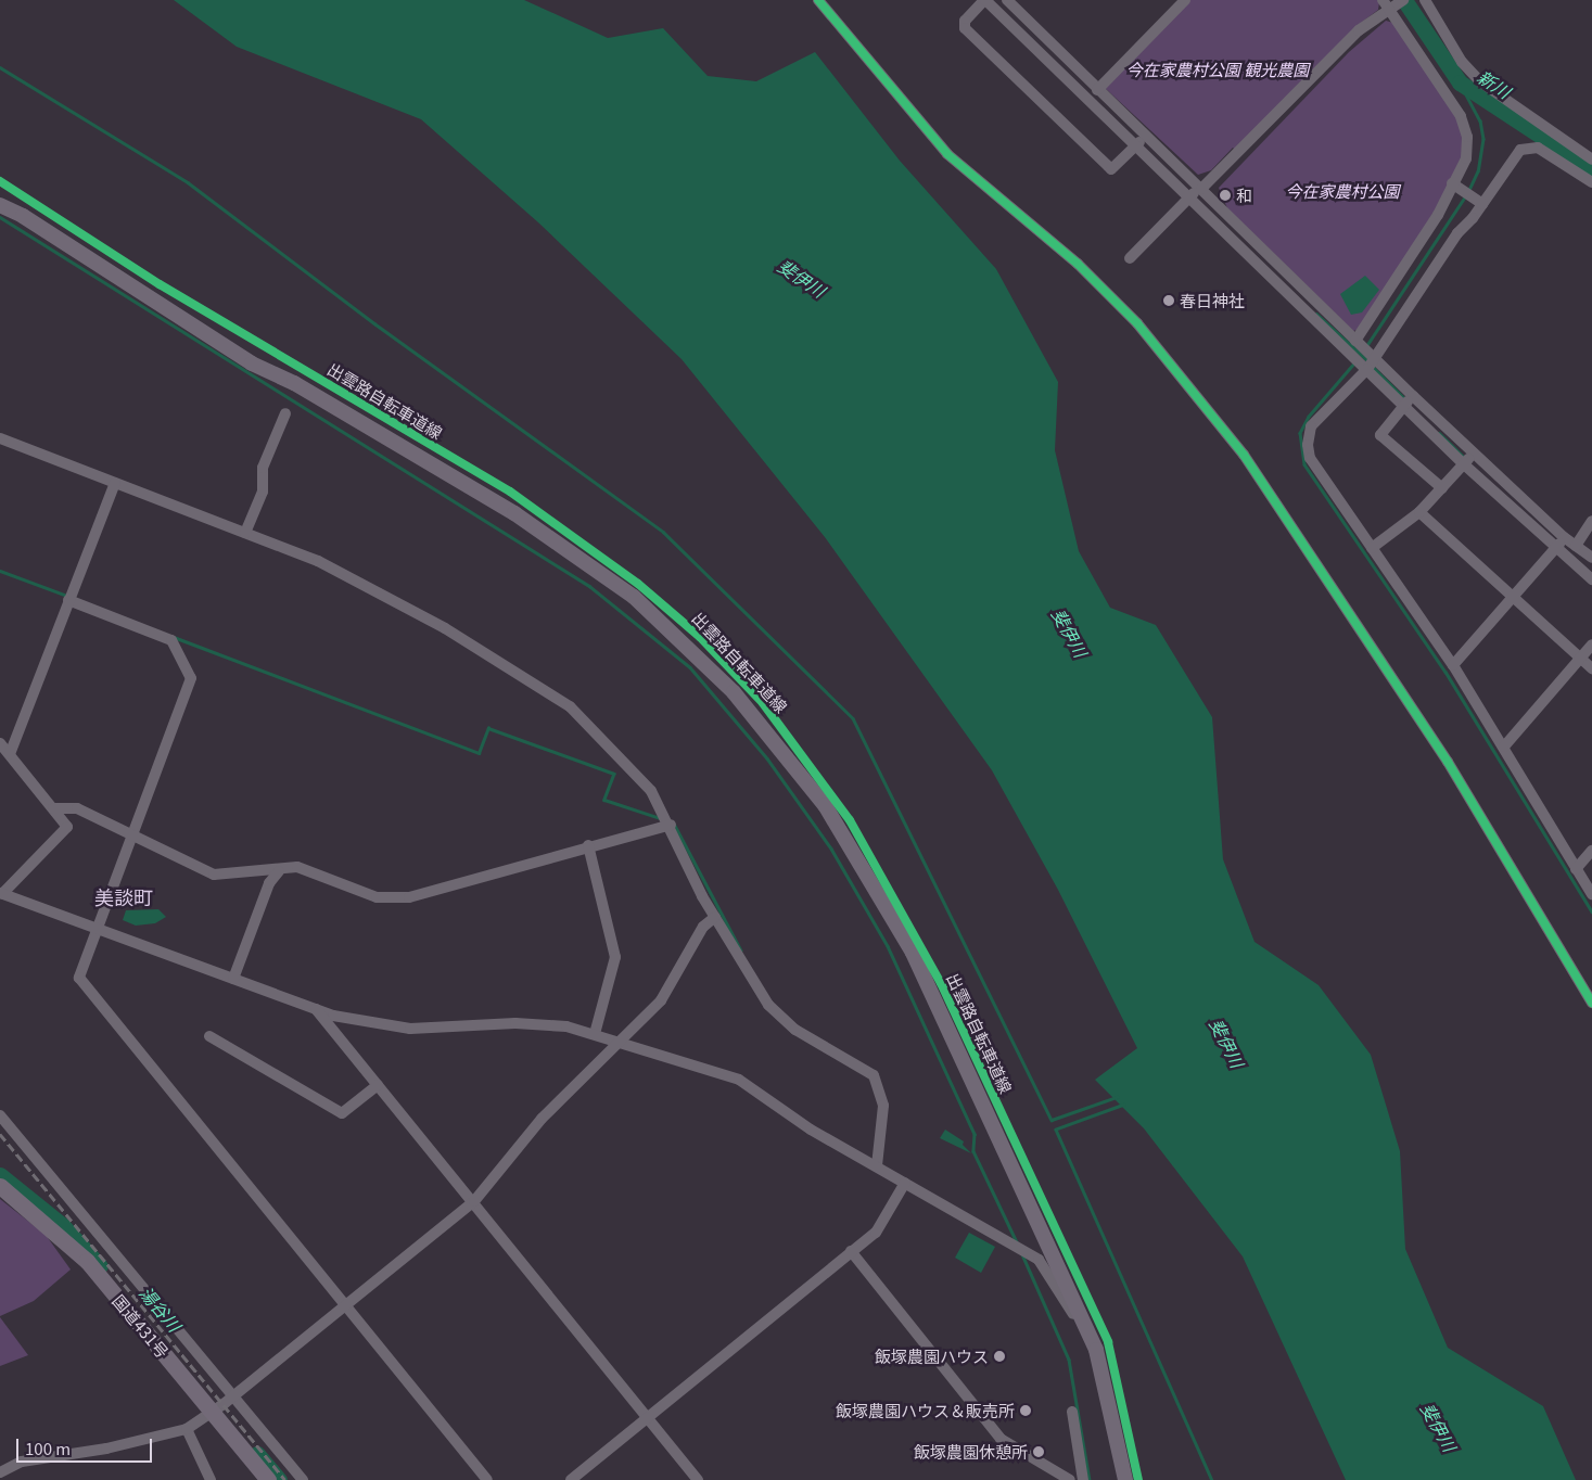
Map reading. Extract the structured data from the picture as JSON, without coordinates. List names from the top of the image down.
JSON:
{
  "streets": {
    "highway": ["国道431号"],
    "cycle path": ["出雲路自転車道線"]
  },
  "districts": ["美談町"],
  "water": ["新川", "斐伊川", "湯谷川"],
  "parks": ["今在家農村公園 観光農園", "今在家農村公園"],
  "places": [
    "和",
    "春日神社",
    "飯塚農園ハウス",
    "飯塚農園ハウス＆販売所",
    "飯塚農園休憩所"
  ],
  "scale_bar": "100 m"
}
